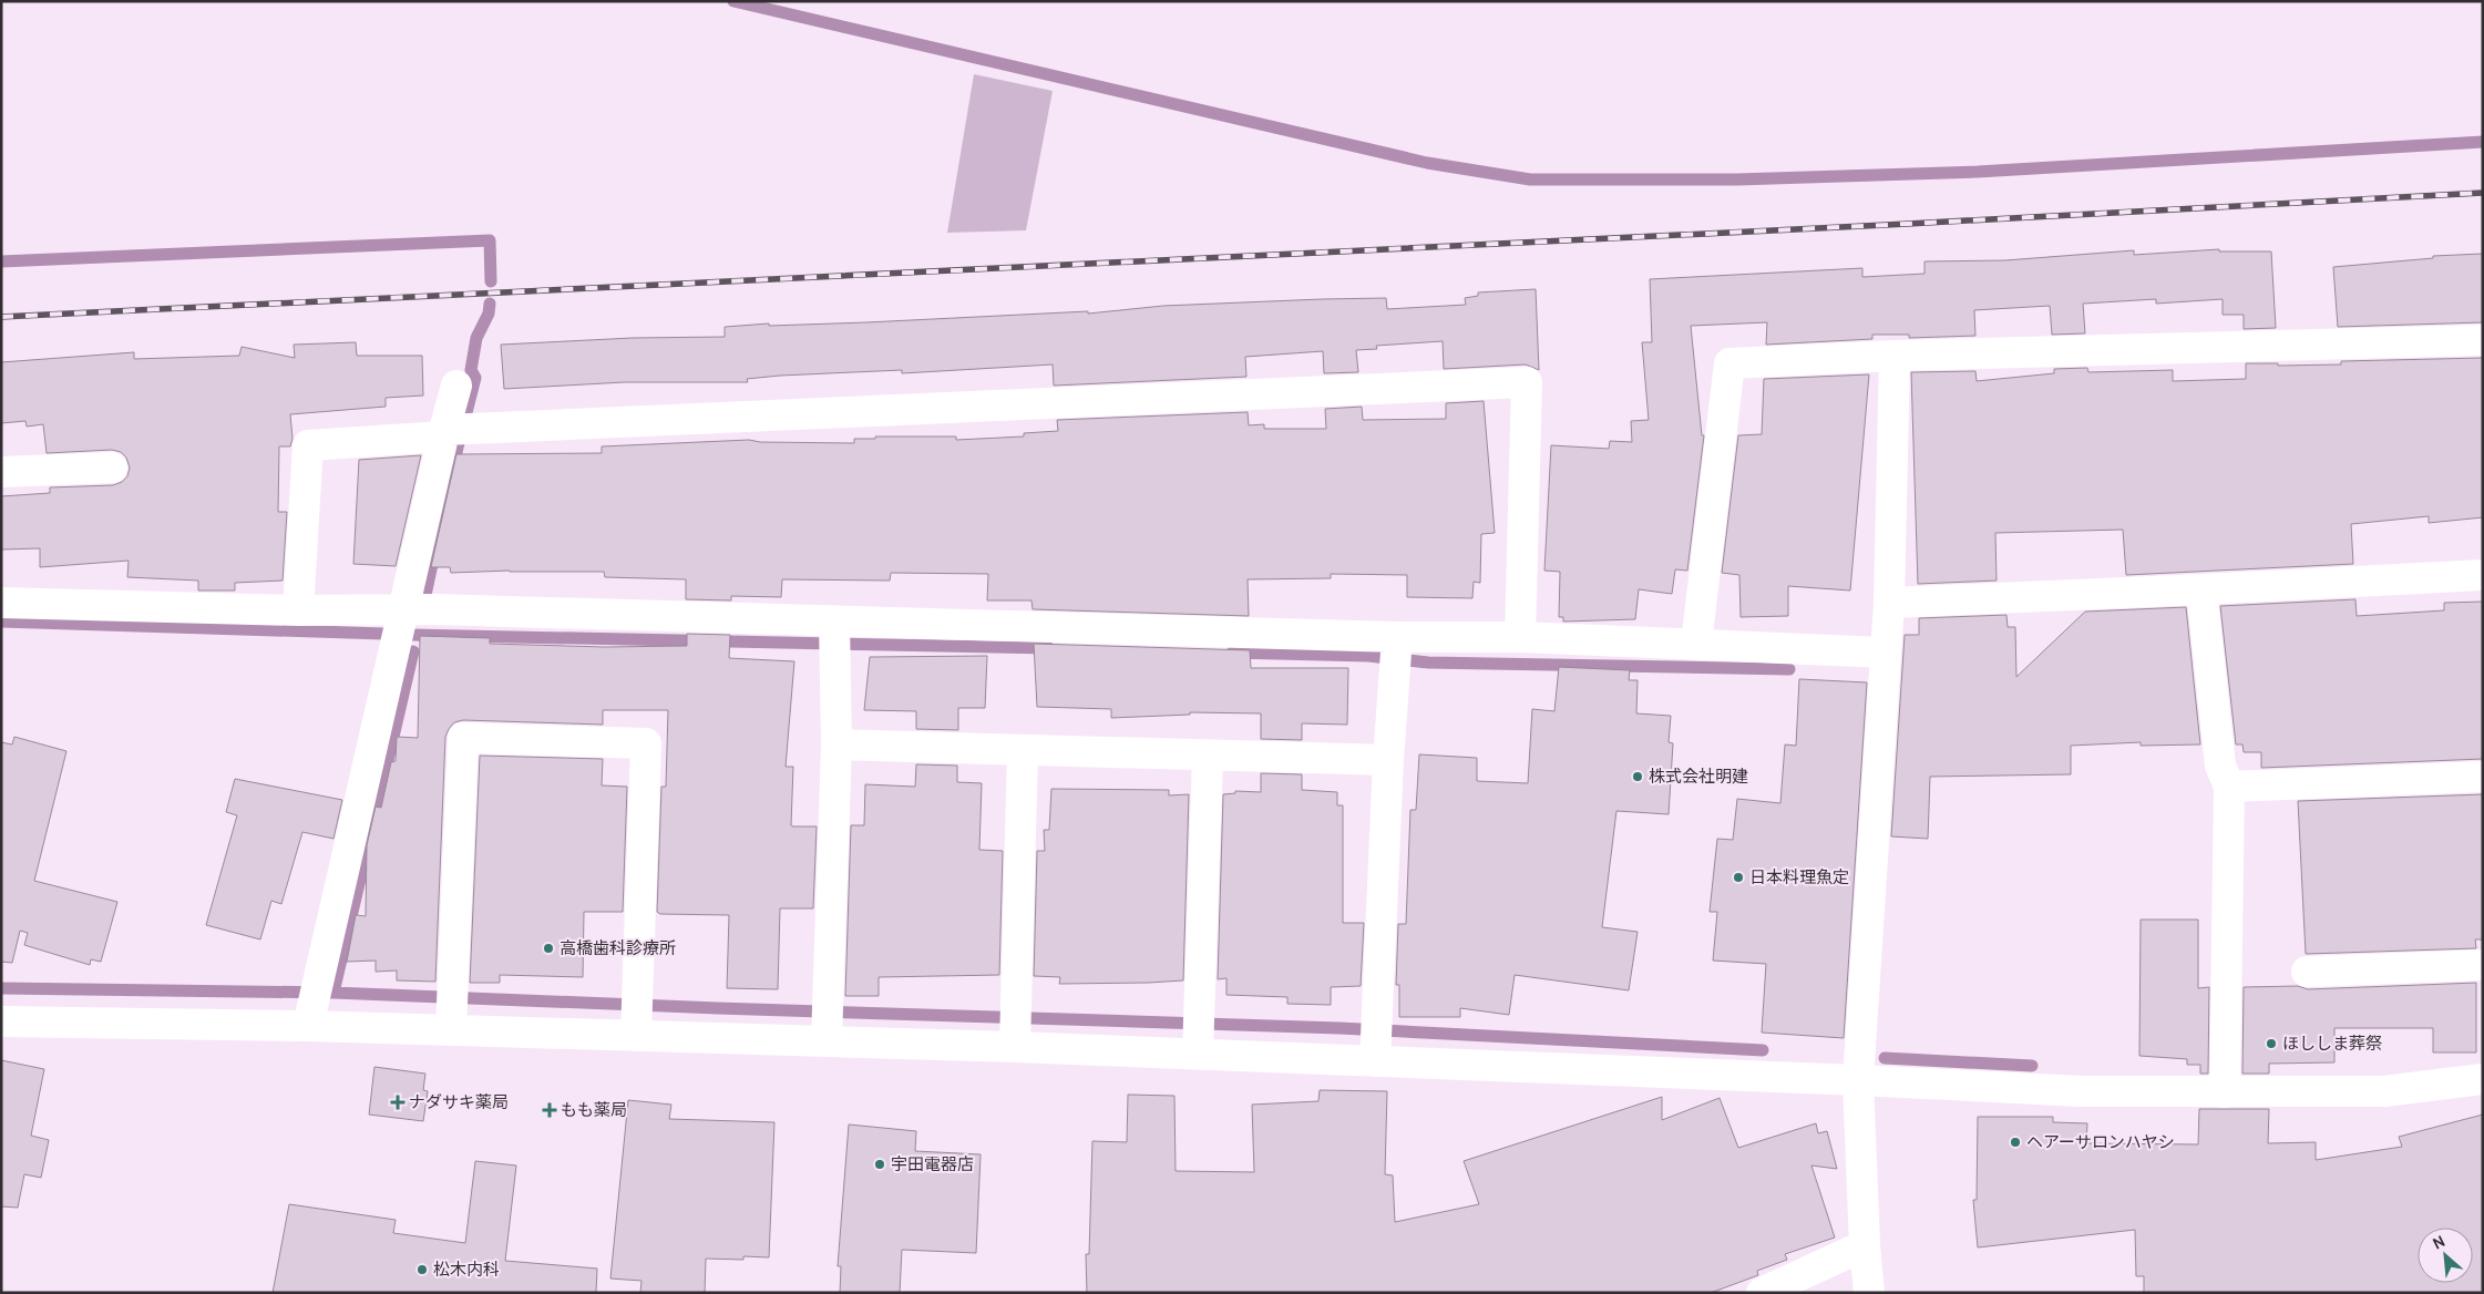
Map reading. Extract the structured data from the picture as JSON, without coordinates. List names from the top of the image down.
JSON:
{
  "places": {
    "other": [
      "株式会社明建",
      "日本料理魚定",
      "高橋歯科診療所",
      "ほししま葬祭",
      "ヘアーサロンハヤシ",
      "宇田電器店",
      "松木内科"
    ],
    "health": ["ナダサキ薬局", "もも薬局"]
  },
  "north": "top left"
}
